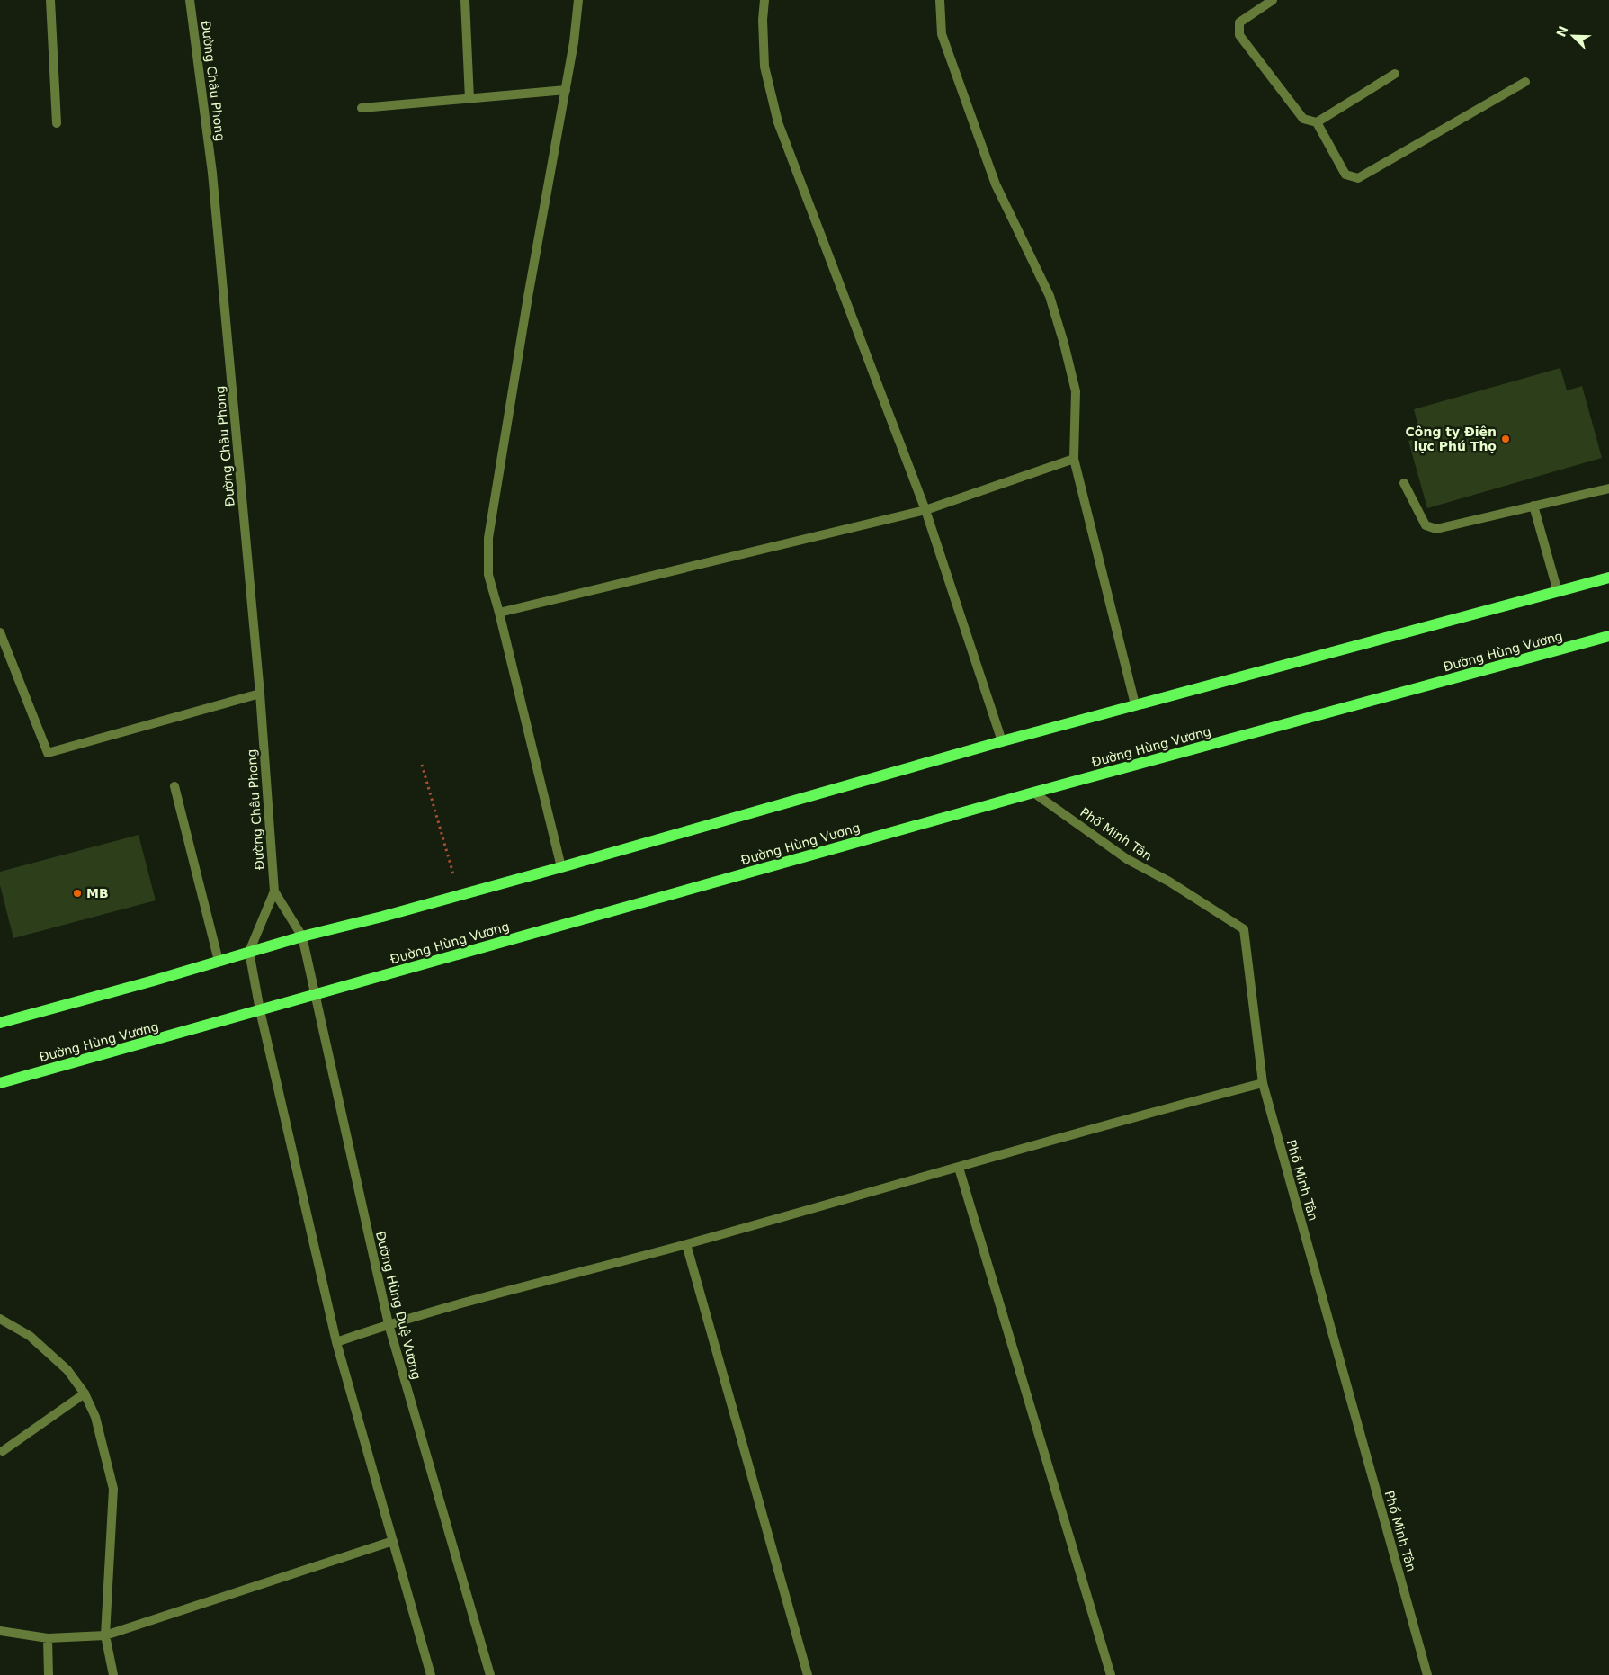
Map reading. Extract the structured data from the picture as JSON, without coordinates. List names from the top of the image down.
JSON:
{
  "streets": {
    "main road": ["Đường Hùng Vương"],
    "street": ["Đường Châu Phong", "Phố Minh Tân", "Đường Hùng Duệ Vương"]
  },
  "crossings": [
    ["Đường Châu Phong", "Đường Hùng Duệ Vương"],
    ["Đường Hùng Vương", "Phố Minh Tân"],
    ["Đường Hùng Vương", "Đường Hùng Duệ Vương"]
  ],
  "places": ["Công ty Điện lực Phú Thọ", "MB"],
  "north": "top left"
}
